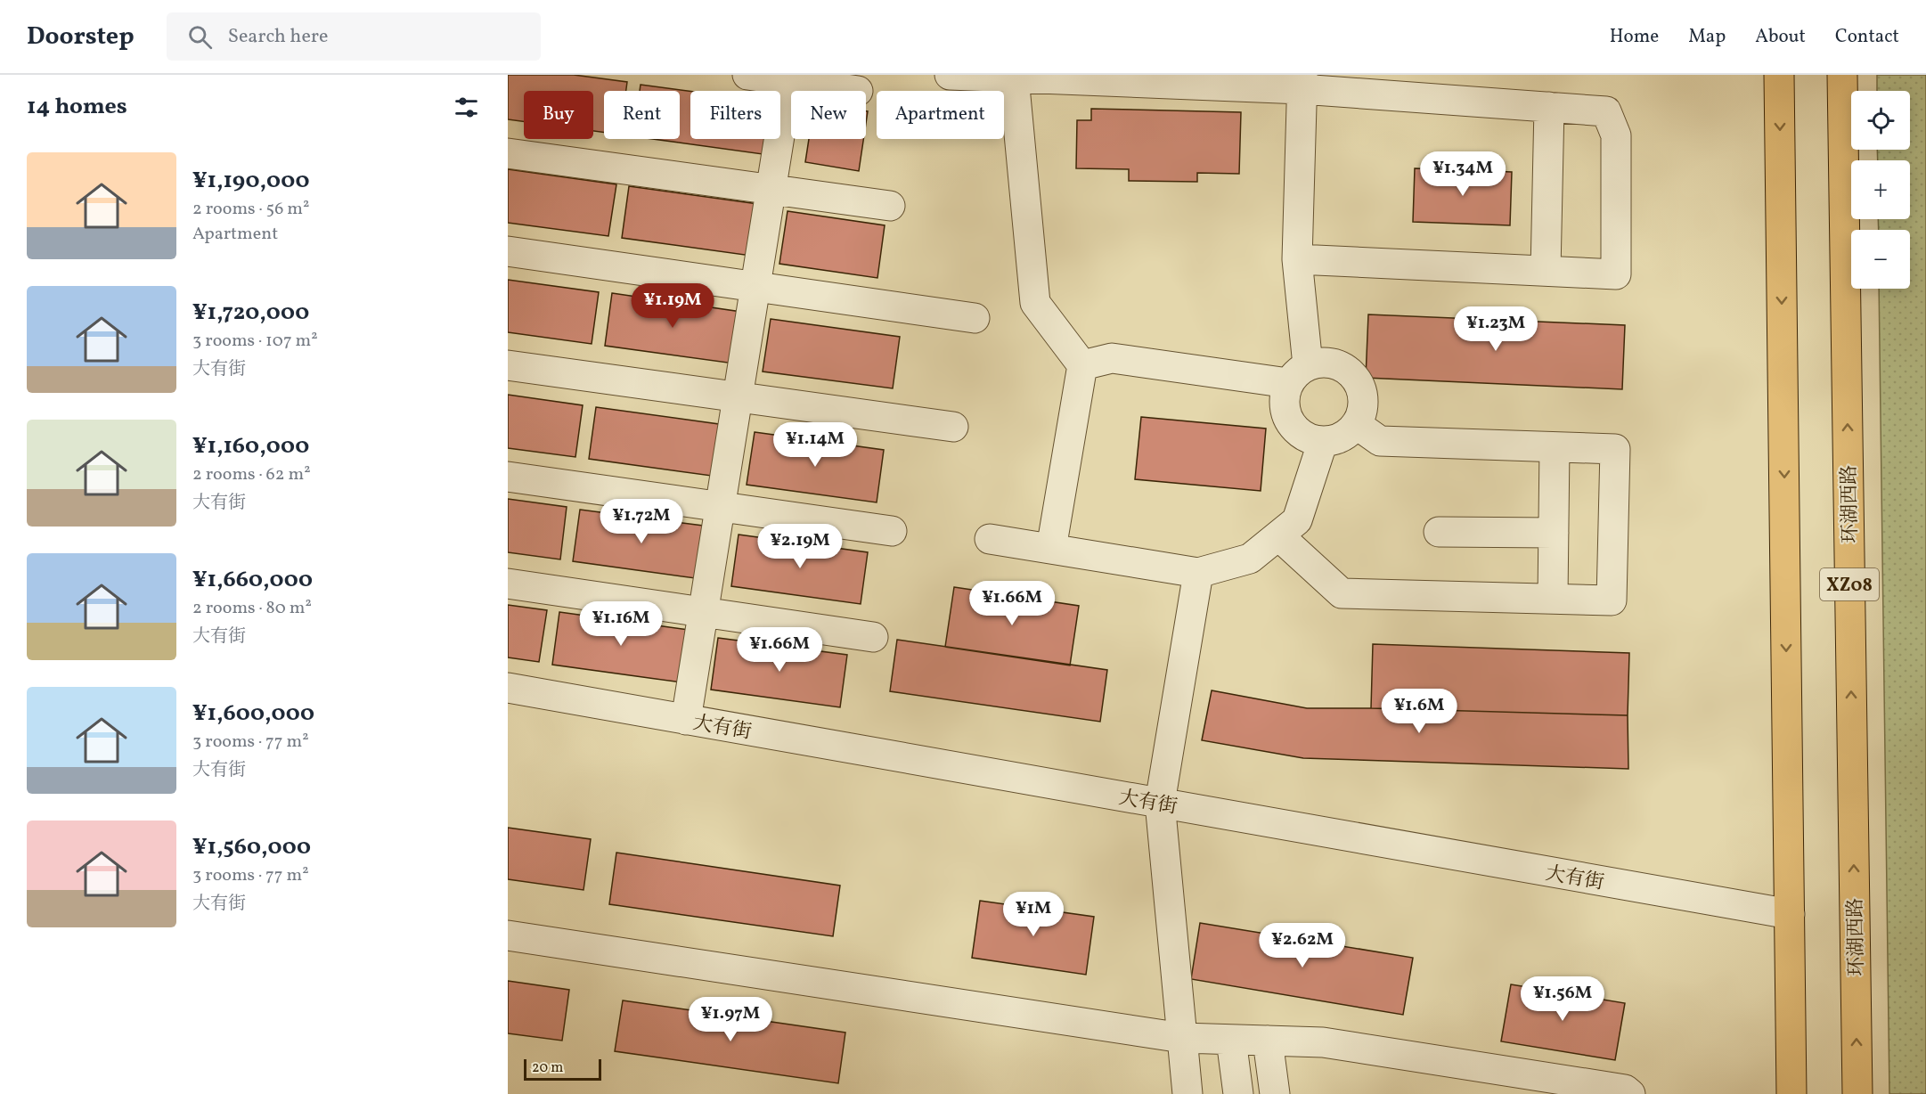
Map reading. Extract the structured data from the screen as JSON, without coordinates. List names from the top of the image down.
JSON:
{
  "streets": {
    "main road": ["环湖西路", "XZ08"],
    "street": ["大有街"]
  },
  "scale_bar": "20 m",
  "page": {
    "header": "Doorstep",
    "search": "Search here",
    "nav": [
      "Home",
      "Map",
      "About",
      "Contact"
    ],
    "heading": "14 homes",
    "map_buttons": ["+", "−"],
    "chip": [
      "Buy",
      "Rent",
      "Filters",
      "New",
      "Apartment"
    ],
    "list": [
      {
        "name": "¥1,190,000",
        "note": "2 rooms · 56 m² · Apartment"
      },
      {
        "name": "¥1,720,000",
        "note": "3 rooms · 107 m² · 大有街"
      },
      {
        "name": "¥1,160,000",
        "note": "2 rooms · 62 m² · 大有街"
      },
      {
        "name": "¥1,660,000",
        "note": "2 rooms · 80 m² · 大有街"
      },
      {
        "name": "¥1,600,000",
        "note": "3 rooms · 77 m² · 大有街"
      },
      {
        "name": "¥1,560,000",
        "note": "3 rooms · 77 m² · 大有街"
      }
    ],
    "price": [
      "¥1.34M",
      "¥1.19M",
      "¥1.23M",
      "¥1.14M",
      "¥1.72M",
      "¥2.19M",
      "¥1.66M",
      "¥1.16M",
      "¥1.66M",
      "¥1.6M",
      "¥1M",
      "¥2.62M",
      "¥1.56M",
      "¥1.97M"
    ],
    "scale": "20 m"
  }
}
